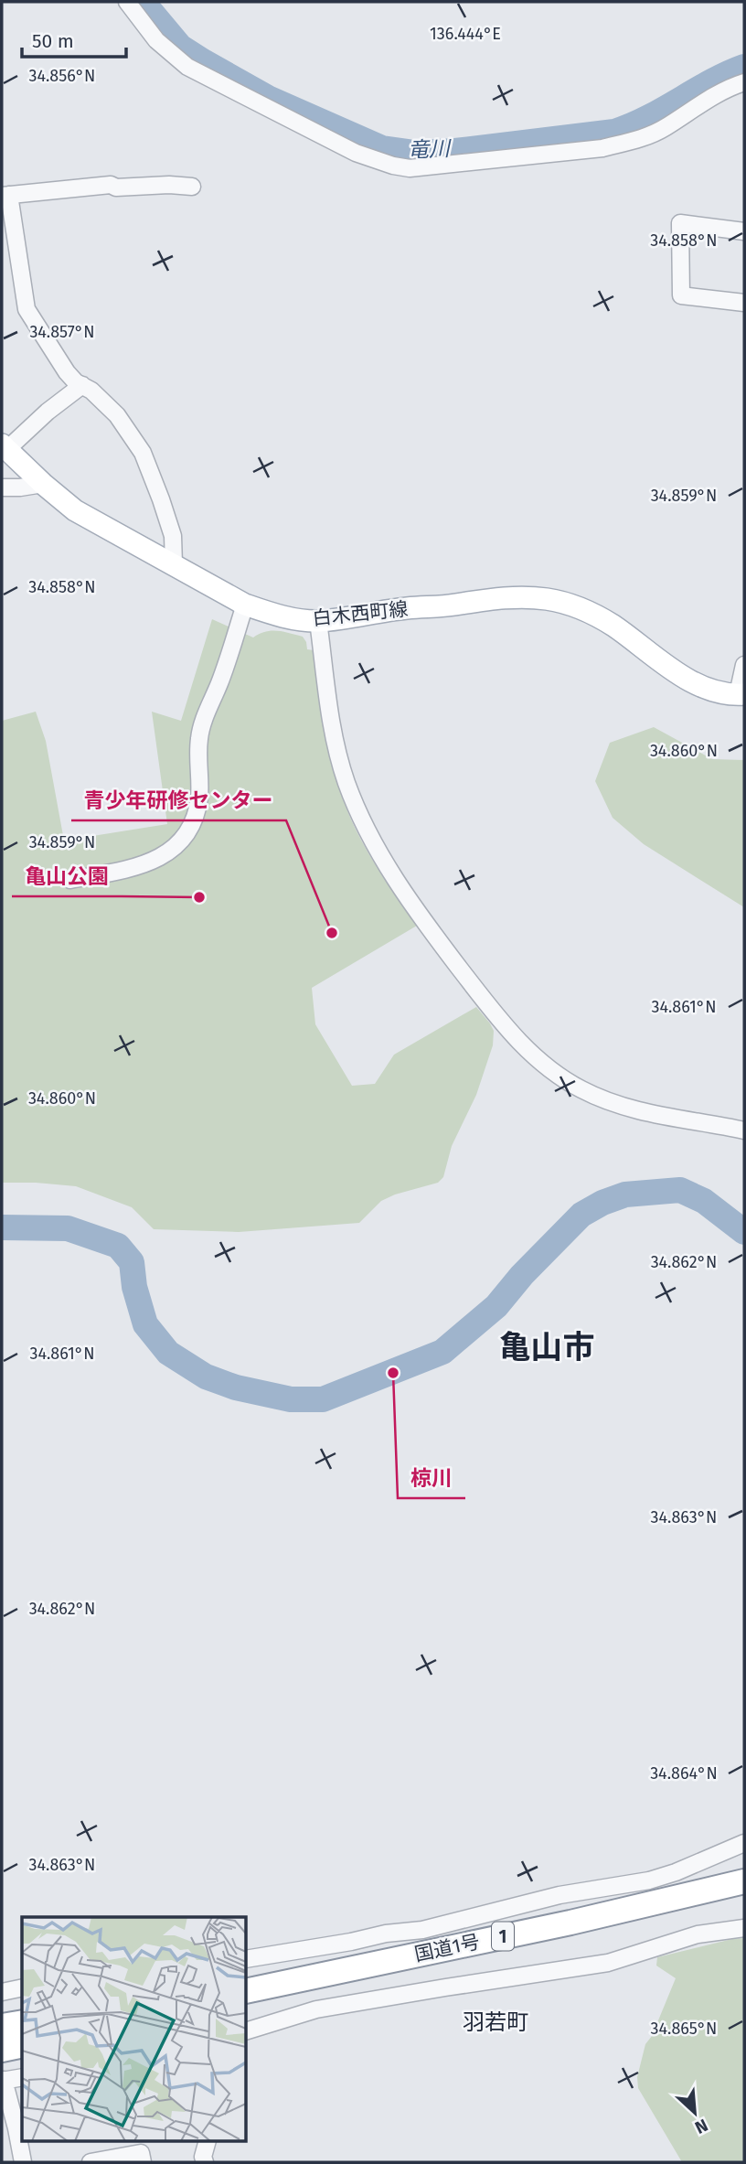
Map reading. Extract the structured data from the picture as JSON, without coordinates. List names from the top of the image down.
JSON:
{
  "streets": {
    "highway": ["1", "国道1号"],
    "main road": ["白木西町線"]
  },
  "districts": ["亀山市", "羽若町"],
  "water": ["竜川"],
  "places": ["亀山公園", "青少年研修センター", "椋川"],
  "scale_bar": "50 m",
  "north": "bottom right",
  "coordinates": [
    "136.444°E",
    "34.856°N",
    "34.858°N",
    "34.857°N",
    "34.859°N",
    "34.860°N",
    "34.861°N",
    "34.862°N",
    "34.863°N",
    "34.864°N",
    "34.865°N"
  ]
}
